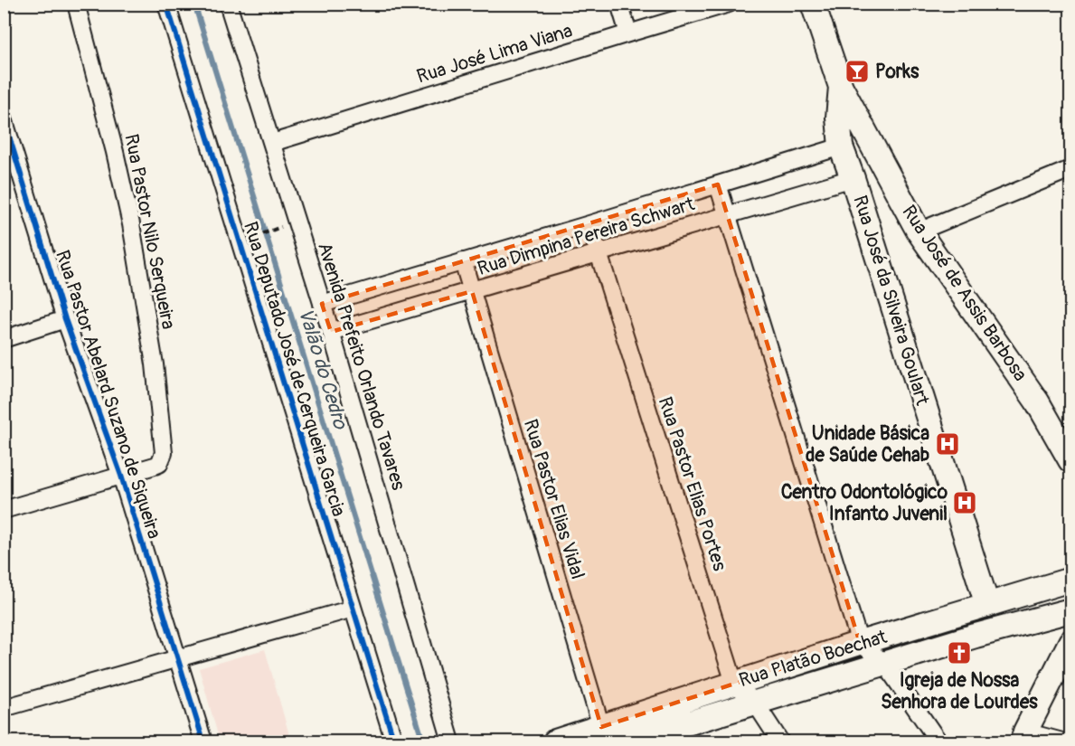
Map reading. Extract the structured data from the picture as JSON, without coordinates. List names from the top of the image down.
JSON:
{
  "streets": {
    "main road": ["Rua José de Assis Barbosa", "Rua José da Silveira Goulart", "Rua Platão Boechat"],
    "street": [
      "Rua José Lima Viana",
      "Rua Pastor Nilo Serqueira",
      "Rua Dimpina Pereira Schwart",
      "Avenida Prefeito Orlando Tavares",
      "Rua Deputado José de Cerqueira Garcia",
      "Rua Pastor Abelard Suzano de Siqueira",
      "Rua Pastor Elias Portes",
      "Rua Pastor Elias Vidal"
    ]
  },
  "crossings": [
    ["Rua José Lima Viana", "Avenida Prefeito Orlando Tavares"],
    ["Rua Pastor Nilo Serqueira", "Rua Pastor Abelard Suzano de Siqueira"],
    ["Rua Dimpina Pereira Schwart", "Rua José da Silveira Goulart"],
    ["Rua Dimpina Pereira Schwart", "Avenida Prefeito Orlando Tavares"],
    ["Rua Dimpina Pereira Schwart", "Rua Pastor Elias Portes"],
    ["Rua Dimpina Pereira Schwart", "Rua Pastor Elias Vidal"],
    ["Rua José de Assis Barbosa", "Rua José da Silveira Goulart"],
    ["Rua José da Silveira Goulart", "Rua Platão Boechat"],
    ["Rua Pastor Elias Portes", "Rua Platão Boechat"],
    ["Rua Pastor Elias Vidal", "Rua Platão Boechat"]
  ],
  "water": ["Valão do Cedro"],
  "places": {
    "bar": ["Porks"],
    "hospital": ["Unidade Básica de Saúde Cehab", "Centro Odontológico Infanto Juvenil"],
    "church": ["Igreja de Nossa Senhora de Lourdes"]
  }
}
